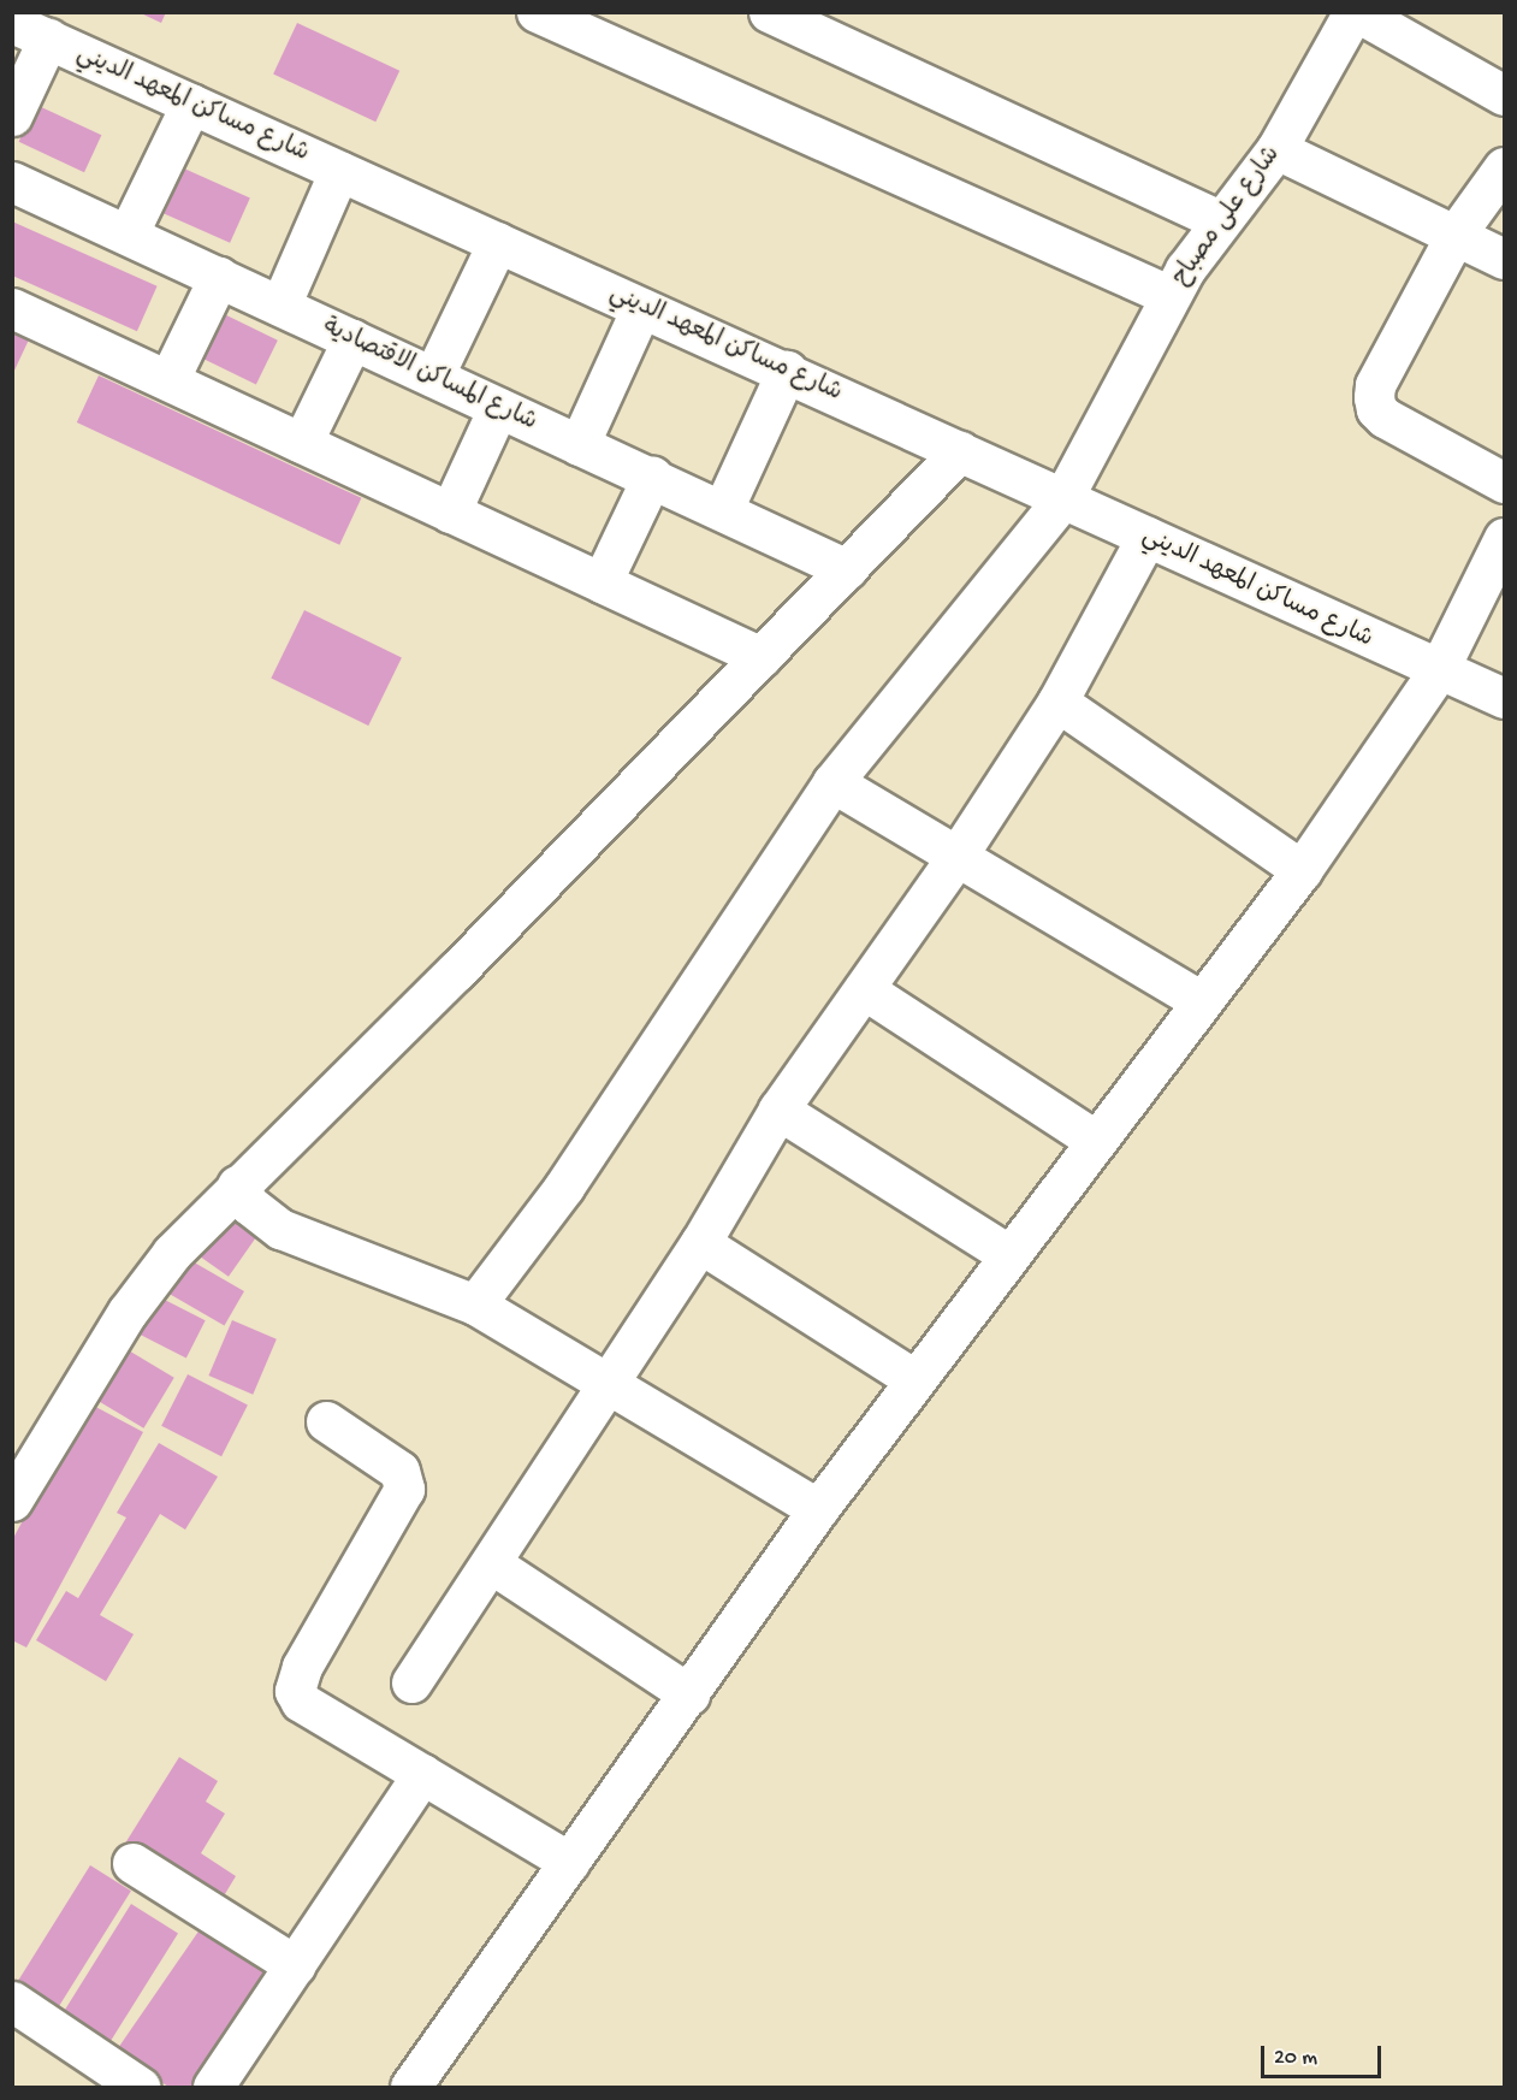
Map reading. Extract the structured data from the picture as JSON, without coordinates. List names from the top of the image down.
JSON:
{
  "streets": {
    "street": ["شارع مساكن المعهد الديني", "شارع على مصباح", "شارع المساكن الاقتصادية"]
  },
  "crossings": [
    ["شارع مساكن المعهد الديني", "شارع على مصباح"]
  ],
  "scale_bar": "20 m"
}
